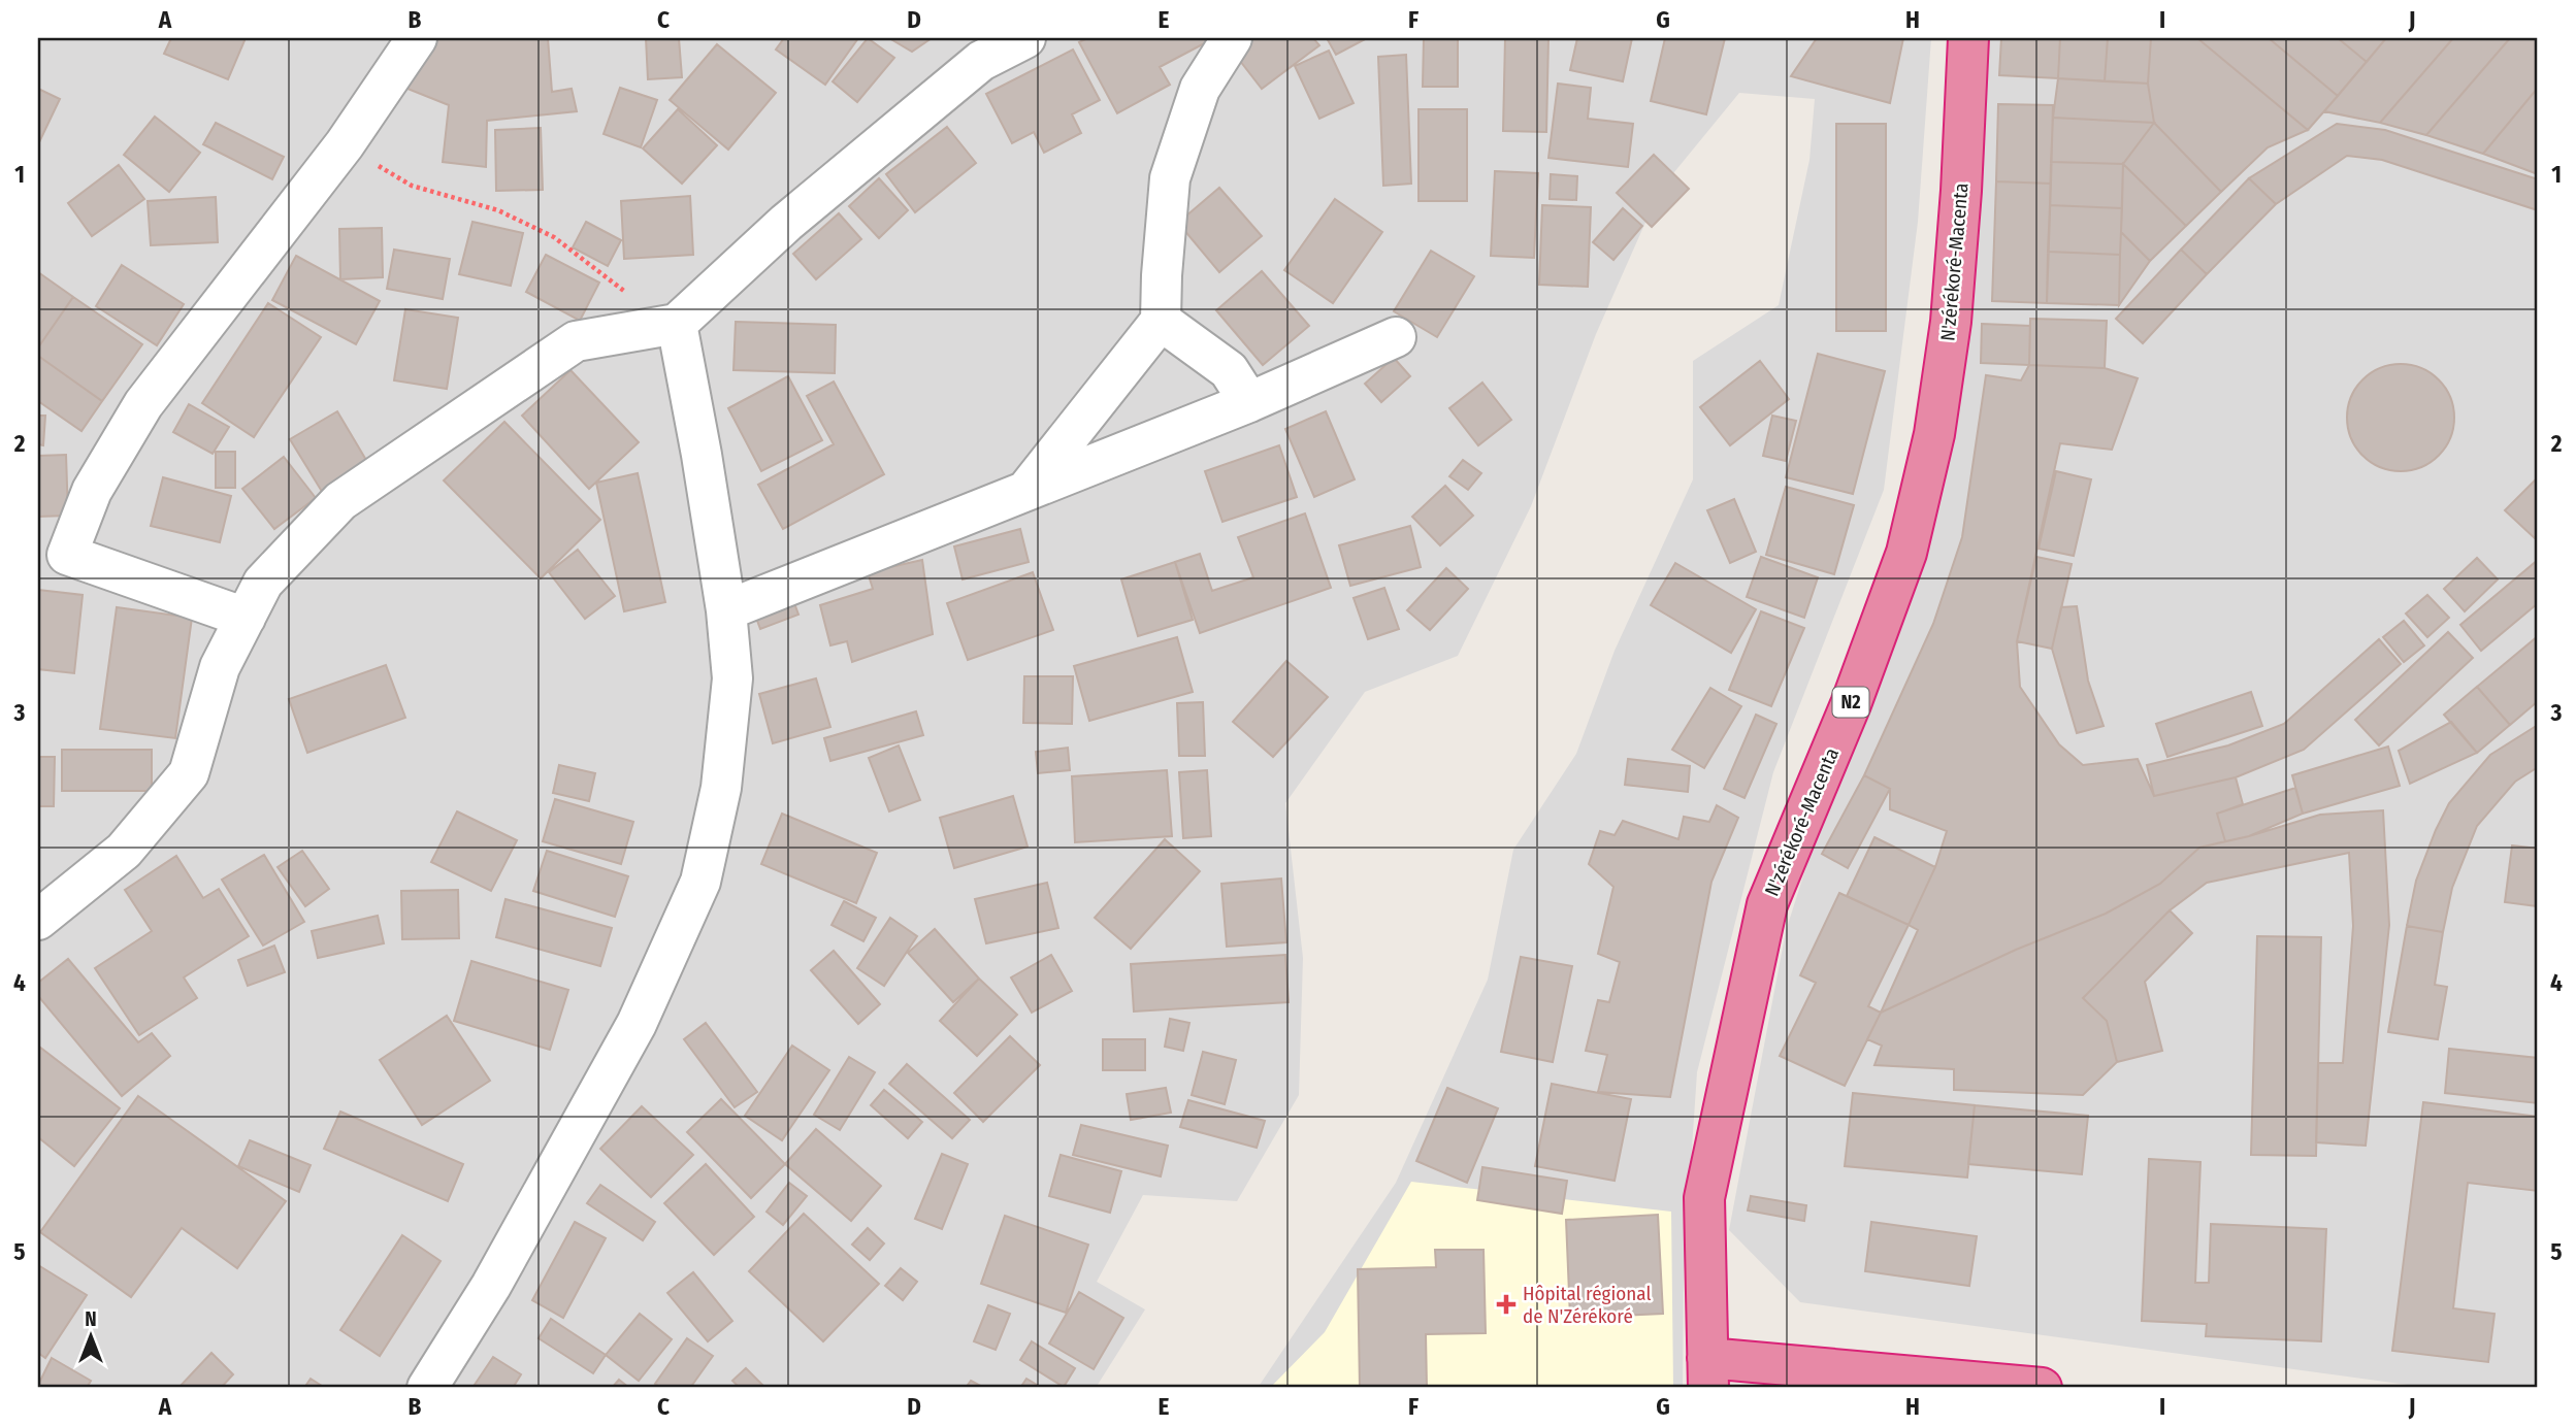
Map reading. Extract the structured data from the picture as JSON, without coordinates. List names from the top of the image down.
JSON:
{
  "streets": {
    "highway": ["N'zérékoré-Macenta", "N2"]
  },
  "places": {
    "health": ["Hôpital régional de N'Zérékoré"]
  },
  "north": "top",
  "grid": {
    "columns": [
      "A",
      "B",
      "C",
      "D",
      "E",
      "F",
      "G",
      "H",
      "I",
      "J"
    ],
    "rows": [
      "1",
      "2",
      "3",
      "4",
      "5"
    ]
  }
}
